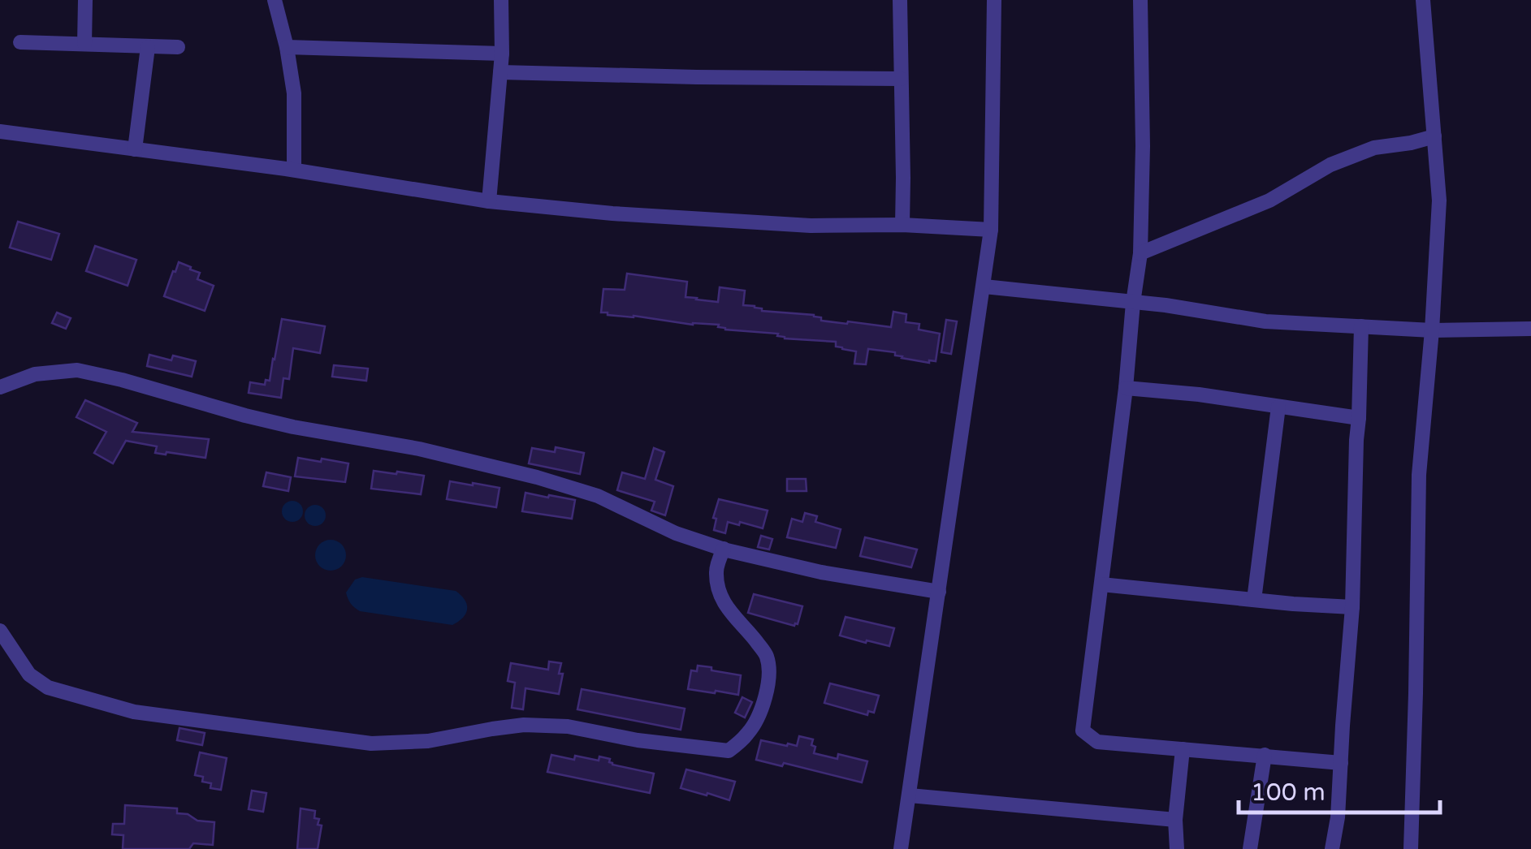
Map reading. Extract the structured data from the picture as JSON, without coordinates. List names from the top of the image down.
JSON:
{
  "scale_bar": "100 m"
}
